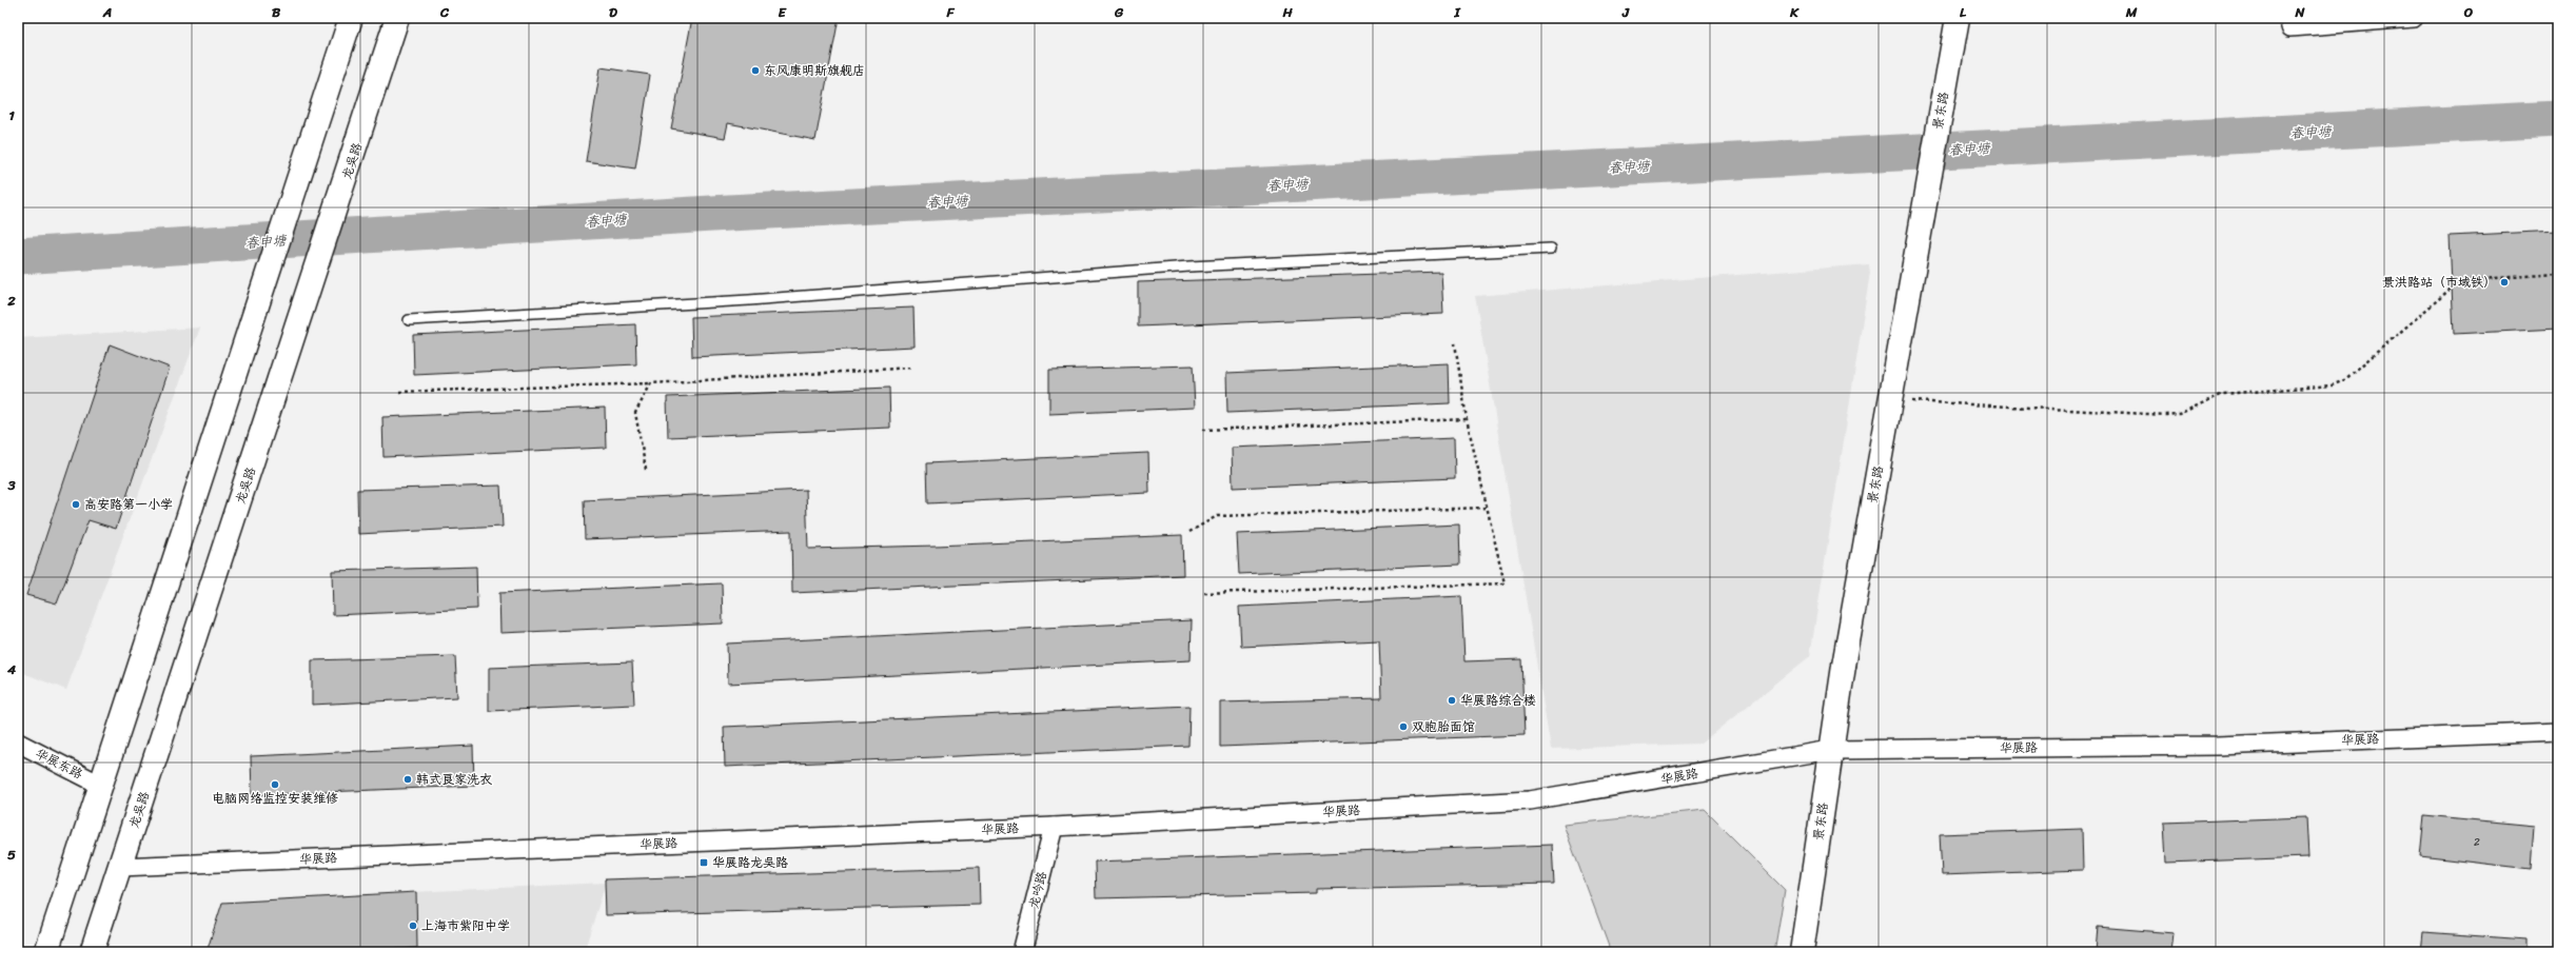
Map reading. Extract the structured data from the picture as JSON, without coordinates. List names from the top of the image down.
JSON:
{
  "streets": {
    "main road": ["景东路", "龙吴路"],
    "street": ["华展路", "华展东路", "龙吟路"]
  },
  "crossings": [
    ["景东路", "华展路"],
    ["龙吴路", "华展路"],
    ["华展路", "龙吟路"]
  ],
  "water": ["春申塘"],
  "places": {
    "other": [
      "东风康明斯旗舰店",
      "景洪路站（市域铁）",
      "高安路第一小学",
      "华展路综合楼",
      "双胞胎面馆",
      "韩式良家洗衣",
      "电脑网络监控安装维修",
      "上海市紫阳中学"
    ],
    "transit": ["华展路龙吴路"]
  },
  "house_numbers": ["2"],
  "grid": {
    "columns": [
      "A",
      "B",
      "C",
      "D",
      "E",
      "F",
      "G",
      "H",
      "I",
      "J",
      "K",
      "L",
      "M",
      "N",
      "O"
    ],
    "rows": [
      "1",
      "2",
      "3",
      "4",
      "5"
    ]
  }
}
